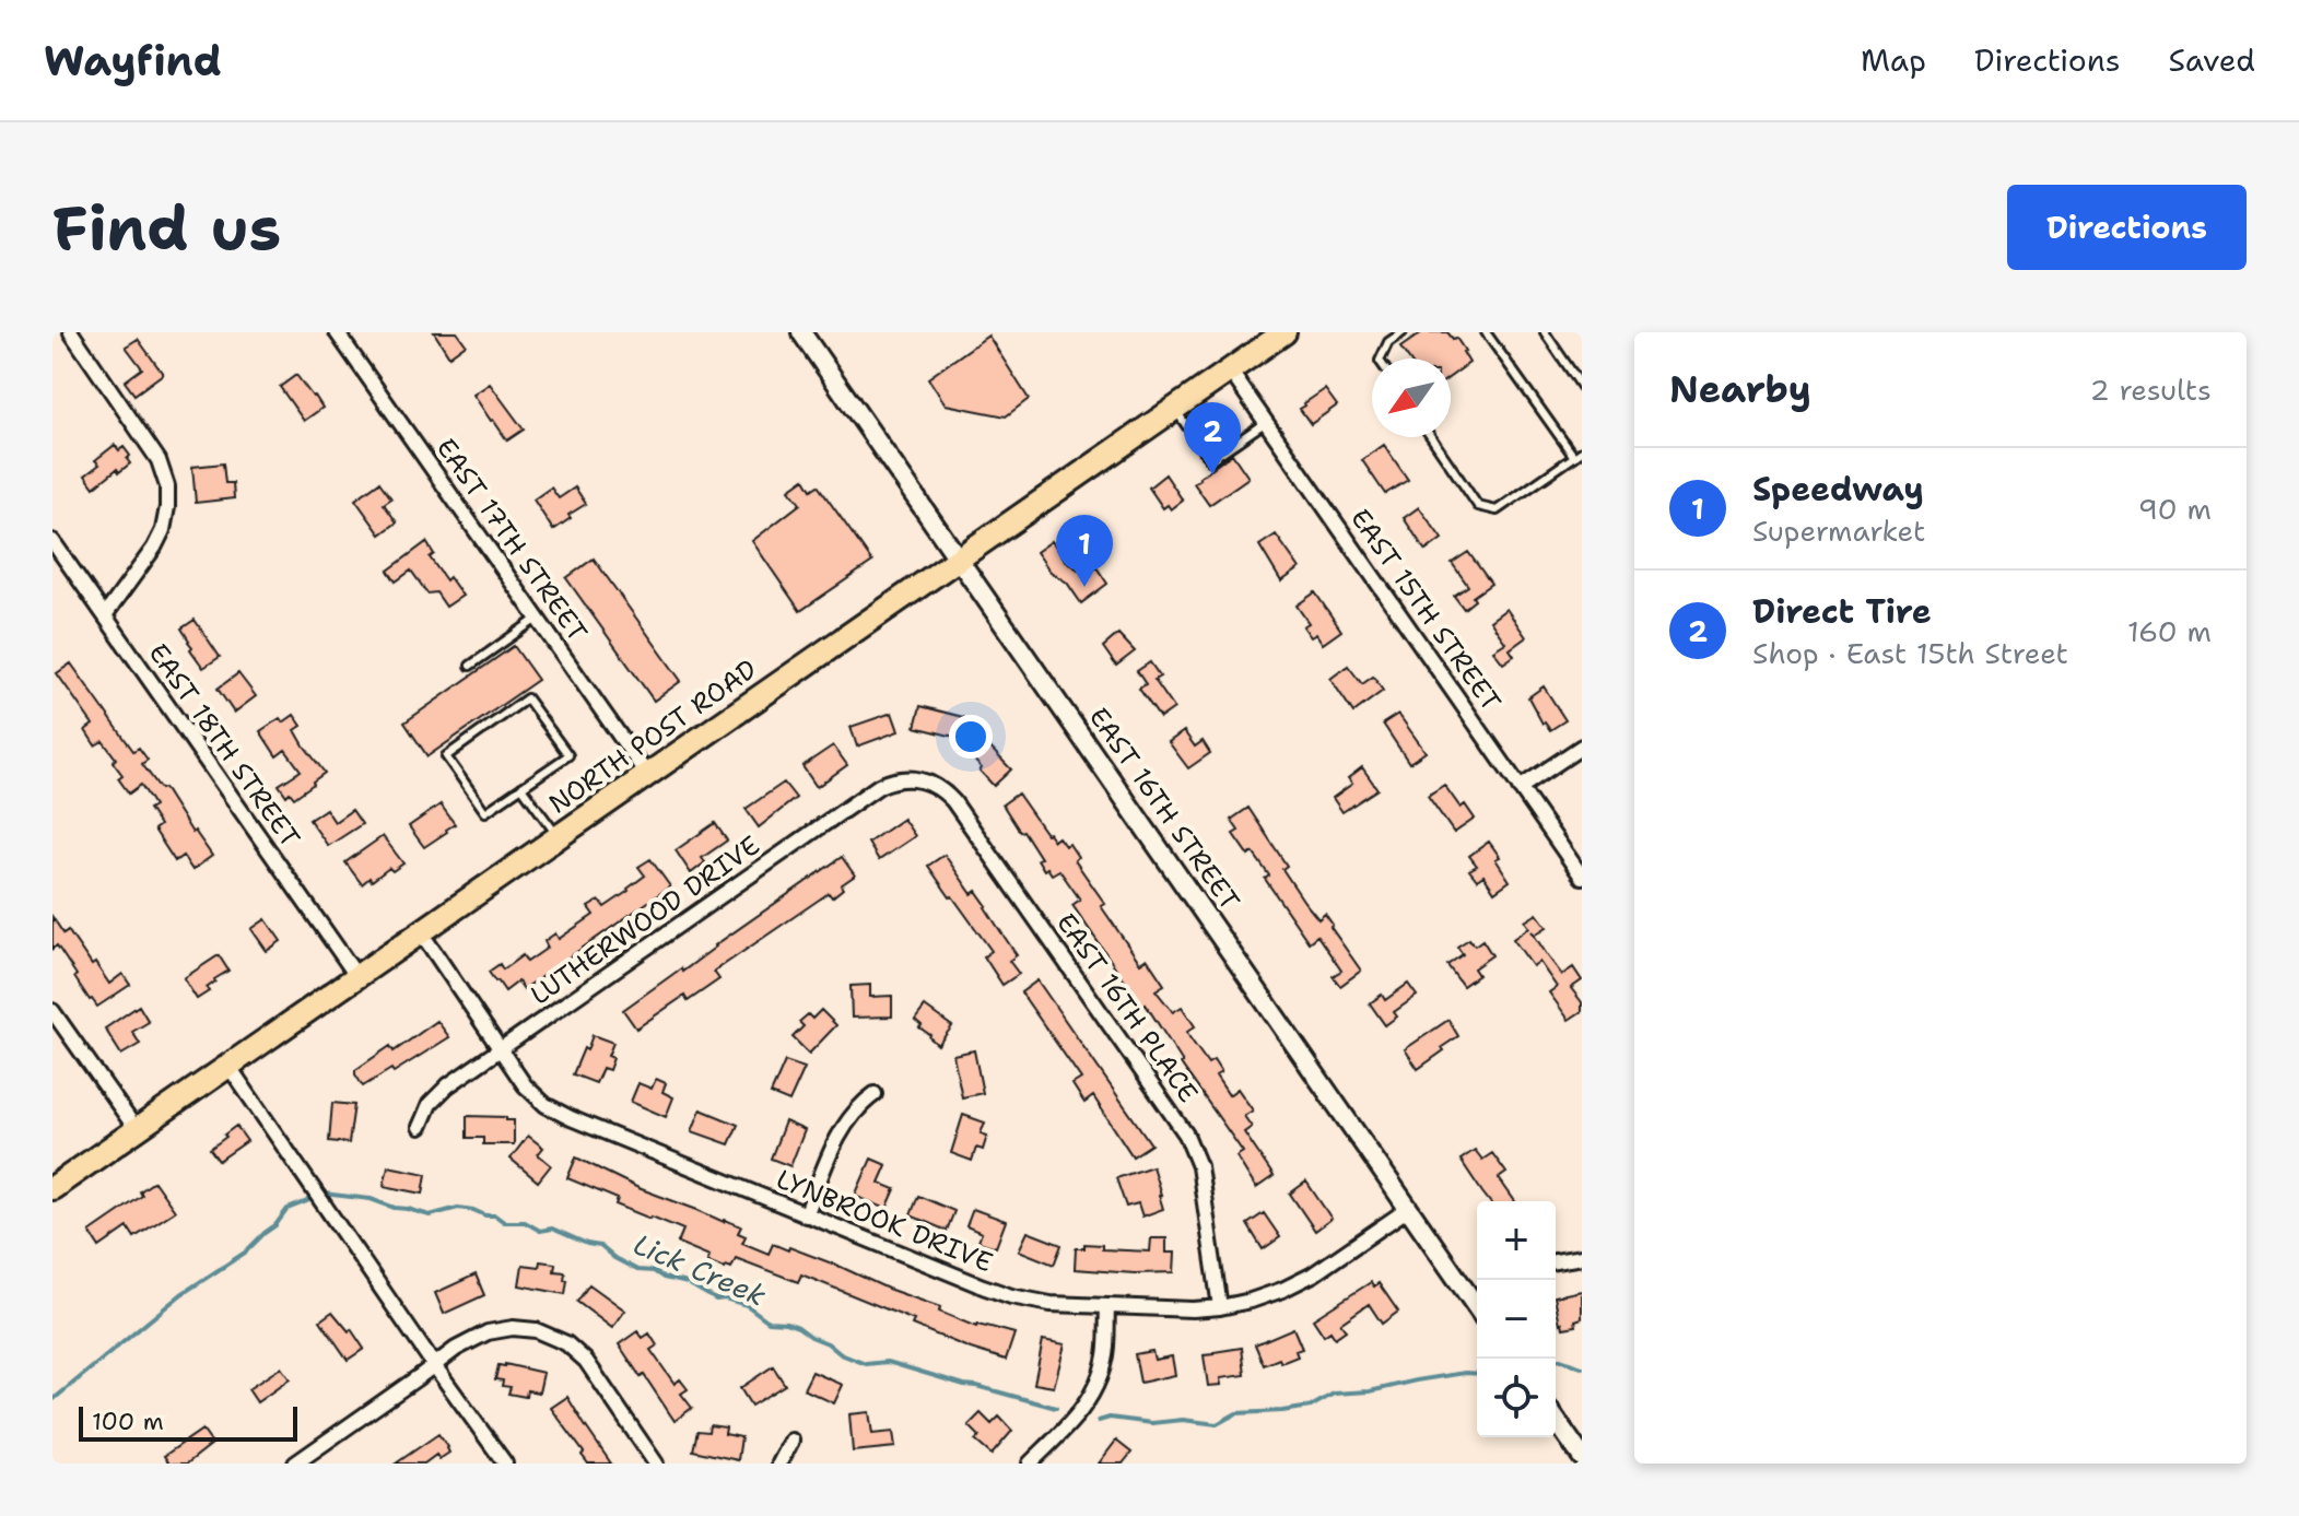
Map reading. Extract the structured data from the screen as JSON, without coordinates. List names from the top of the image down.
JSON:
{
  "streets": {
    "main road": ["NORTH POST ROAD"],
    "street": [
      "EAST 17TH STREET",
      "EAST 15TH STREET",
      "EAST 18TH STREET",
      "EAST 16TH STREET",
      "LUTHERWOOD DRIVE",
      "EAST 16TH PLACE",
      "LYNBROOK DRIVE"
    ]
  },
  "crossings": [
    ["EAST 17TH STREET", "NORTH POST ROAD"],
    ["EAST 15TH STREET", "NORTH POST ROAD"],
    ["NORTH POST ROAD", "EAST 18TH STREET"],
    ["NORTH POST ROAD", "EAST 16TH STREET"],
    ["NORTH POST ROAD", "LYNBROOK DRIVE"],
    ["EAST 16TH STREET", "LYNBROOK DRIVE"],
    ["LUTHERWOOD DRIVE", "EAST 16TH PLACE"],
    ["LUTHERWOOD DRIVE", "LYNBROOK DRIVE"],
    ["EAST 16TH PLACE", "LYNBROOK DRIVE"]
  ],
  "water": ["Lick Creek"],
  "scale_bar": "100 m",
  "north": "bottom left",
  "page": {
    "header": "Wayfind",
    "nav": ["Map", "Directions", "Saved"],
    "buttons": "Directions",
    "title": "Find us",
    "heading": ["Nearby", "2 results"],
    "pins": ["2", "1"],
    "list": [
      {
        "mark": "1",
        "name": "Speedway",
        "note": "Supermarket",
        "value": "90 m"
      },
      {
        "mark": "2",
        "name": "Direct Tire",
        "note": "Shop · East 15th Street",
        "value": "160 m"
      }
    ],
    "map_buttons": ["+", "−"],
    "scale": "100 m"
  }
}
